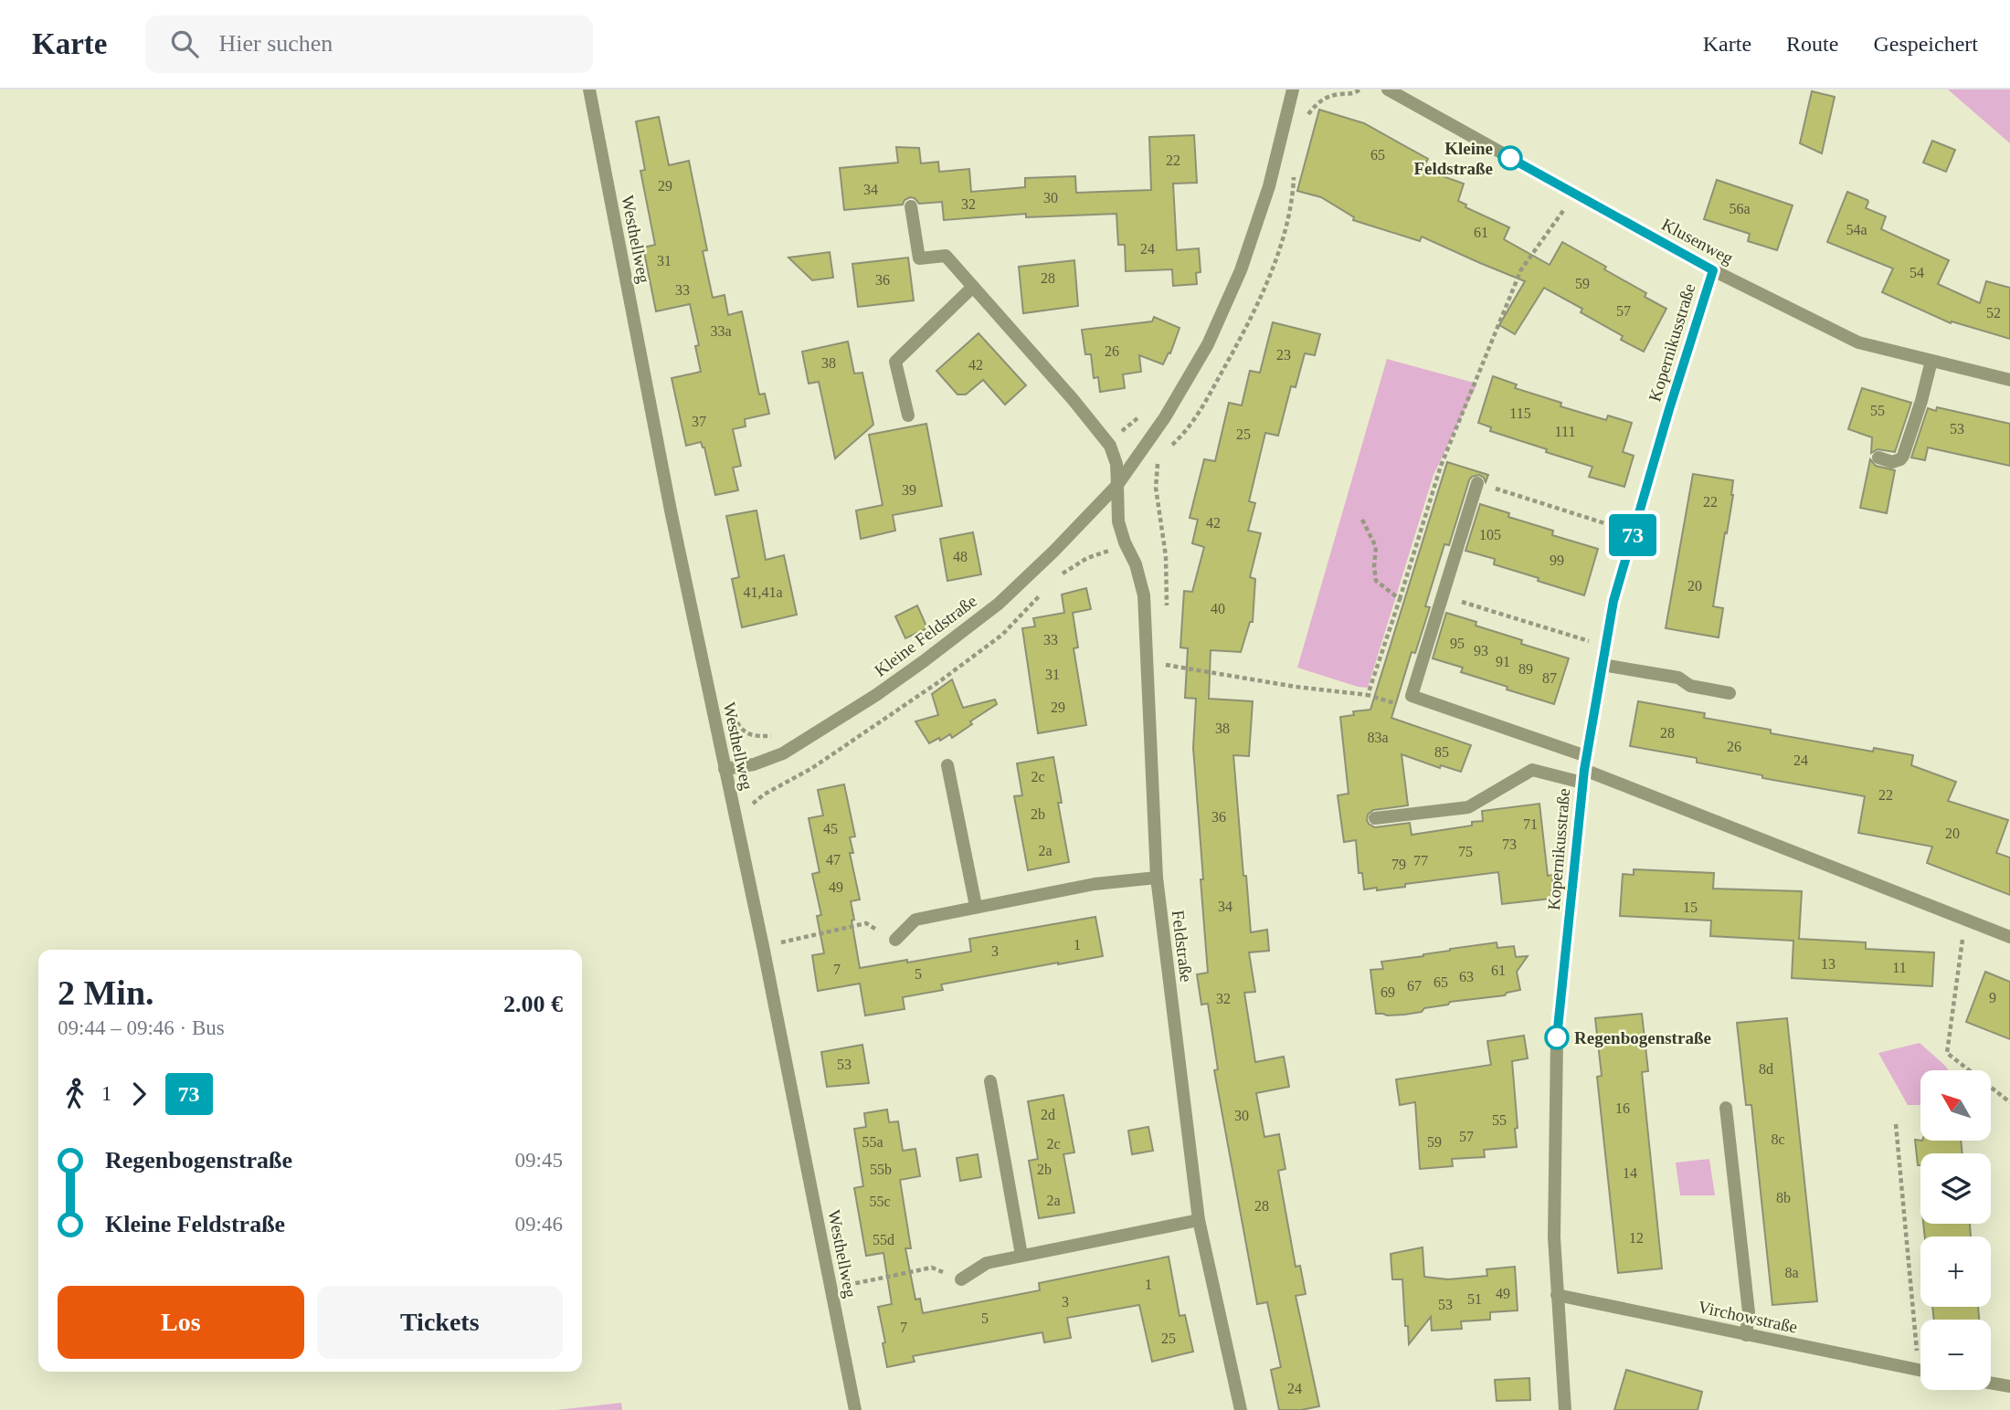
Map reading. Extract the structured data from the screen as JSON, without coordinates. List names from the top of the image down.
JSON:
{
  "streets": {
    "street": [
      "Westhellweg",
      "Klusenweg",
      "Kopernikusstraße",
      "Kleine Feldstraße",
      "Feldstraße",
      "Virchowstraße"
    ]
  },
  "crossings": [
    ["Westhellweg", "Kleine Feldstraße"],
    ["Klusenweg", "Kopernikusstraße"],
    ["Kopernikusstraße", "Virchowstraße"],
    ["Kleine Feldstraße", "Feldstraße"]
  ],
  "places": ["Kleine Feldstraße", "Regenbogenstraße"],
  "lines": ["bus line 73"],
  "house_numbers": [
    "65",
    "22",
    "29",
    "34",
    "30",
    "32",
    "56a",
    "54a",
    "61",
    "24",
    "31",
    "54",
    "28",
    "36",
    "59",
    "33",
    "57",
    "52",
    "33a",
    "26",
    "23",
    "38",
    "42",
    "55",
    "115",
    "37",
    "53",
    "111",
    "25",
    "39",
    "22",
    "42",
    "105",
    "48",
    "99",
    "20",
    "41,41a",
    "40",
    "33",
    "95",
    "93",
    "91",
    "89",
    "31",
    "87",
    "29",
    "38",
    "28",
    "83a",
    "26",
    "85",
    "24",
    "2c",
    "22",
    "2b",
    "36",
    "71",
    "45",
    "20",
    "73",
    "2a",
    "75",
    "47",
    "77",
    "79",
    "49",
    "34",
    "15",
    "1",
    "3",
    "13",
    "11",
    "7",
    "61",
    "5",
    "63",
    "65",
    "67",
    "69",
    "9",
    "32",
    "53",
    "8d",
    "16",
    "2d",
    "30",
    "55",
    "57",
    "8c",
    "55a",
    "59",
    "2c",
    "55b",
    "2b",
    "14",
    "8b",
    "2a",
    "55c",
    "28",
    "12",
    "55d",
    "8a",
    "1",
    "49",
    "51",
    "3",
    "53",
    "5",
    "7",
    "25",
    "24"
  ],
  "north": "top left",
  "page": {
    "header": "Karte",
    "search": "Hier suchen",
    "nav": ["Karte", "Route", "Gespeichert"],
    "on_map": "73",
    "heading": ["2 Min.", "09:44 – 09:46 · Bus", "2.00 €"],
    "legs": ["1", "73"],
    "map_buttons": ["+", "−"],
    "list": [
      {
        "name": "Regenbogenstraße",
        "value": "09:45"
      },
      {
        "name": "Kleine Feldstraße",
        "value": "09:46"
      }
    ],
    "buttons": ["Los", "Tickets"]
  }
}
